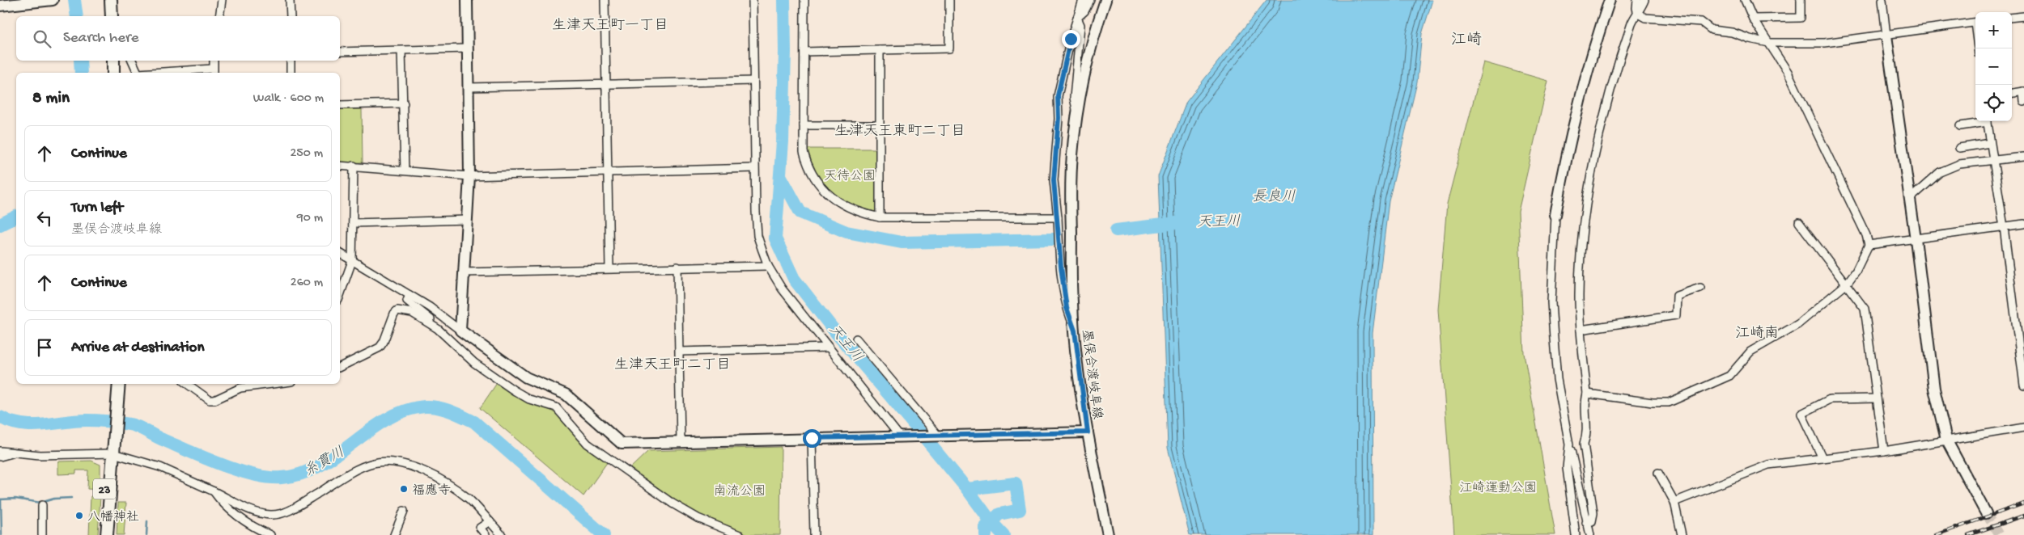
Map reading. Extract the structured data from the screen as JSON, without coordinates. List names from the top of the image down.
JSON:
{
  "streets": {
    "main road": ["23"],
    "street": ["墨俣合渡岐阜線"]
  },
  "districts": [
    "生津天王町一丁目",
    "江崎",
    "生津天王東町二丁目",
    "江崎南",
    "生津天王町二丁目"
  ],
  "water": ["長良川", "天王川", "糸貫川"],
  "parks": ["天待公園", "江崎運動公園", "南流公園"],
  "places": ["福應寺", "八幡神社"],
  "page": {
    "map_buttons": ["+", "−"],
    "search": "Search here",
    "heading": ["8 min", "Walk · 600 m"],
    "list": [
      ["Continue", "250 m"],
      ["Turn left", "墨俣合渡岐阜線", "90 m"],
      ["Continue", "260 m"],
      "Arrive at destination"
    ]
  }
}
